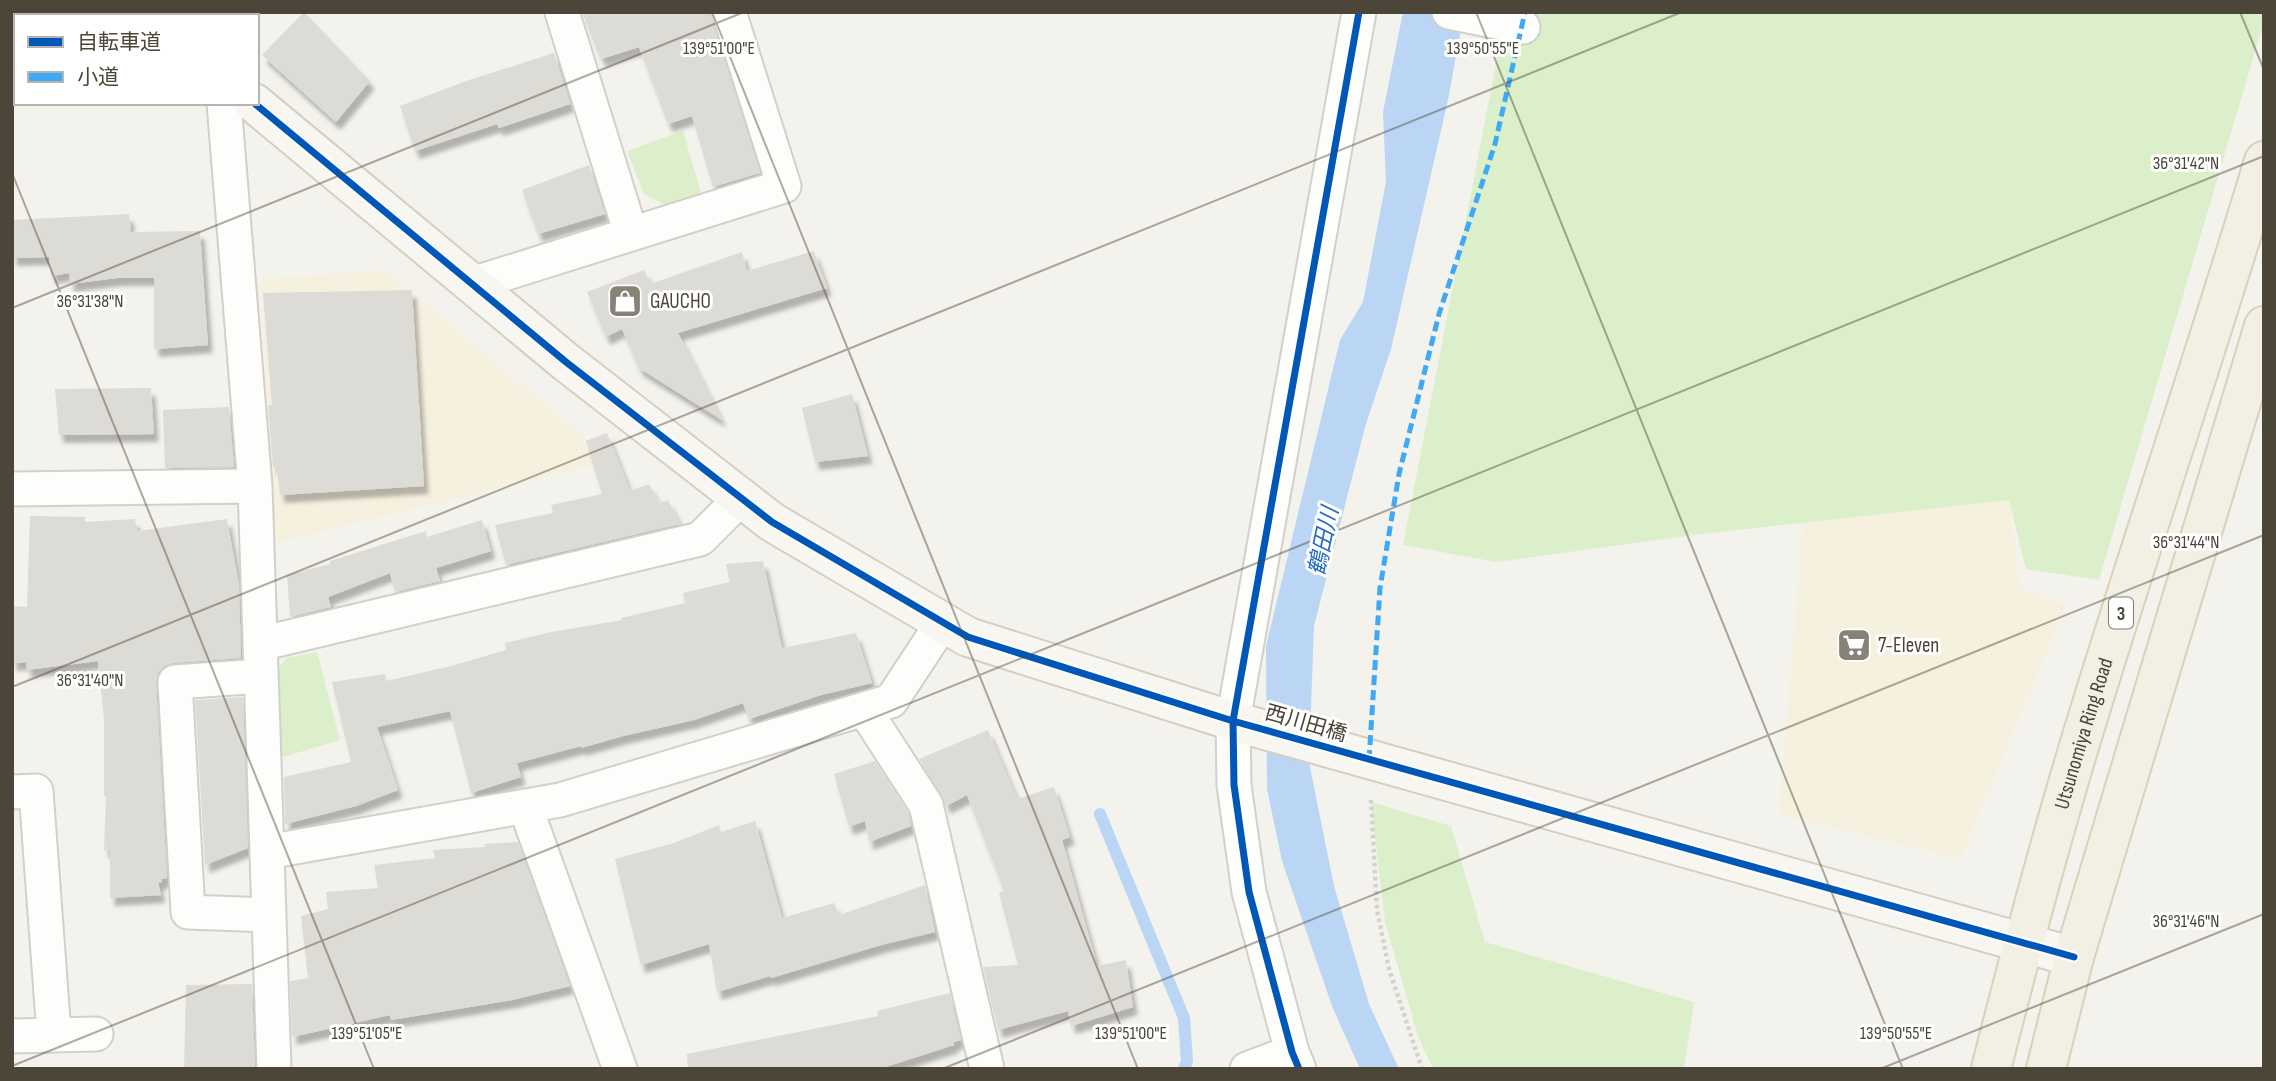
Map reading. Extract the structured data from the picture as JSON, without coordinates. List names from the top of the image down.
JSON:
{
  "streets": {
    "main road": ["3", "Utsunomiya Ring Road"],
    "street": ["西川田橋"]
  },
  "crossings": [
    ["西川田橋", "Utsunomiya Ring Road"]
  ],
  "water": ["鶴田川"],
  "places": {
    "shop": ["GAUCHO"],
    "supermarket": ["7-Eleven"]
  },
  "legend": ["自転車道", "小道"],
  "coordinates": [
    "139°51'00\"E",
    "139°50'55\"E",
    "36°31'42\"N",
    "36°31'38\"N",
    "36°31'44\"N",
    "36°31'40\"N",
    "36°31'46\"N",
    "139°51'05\"E"
  ]
}
